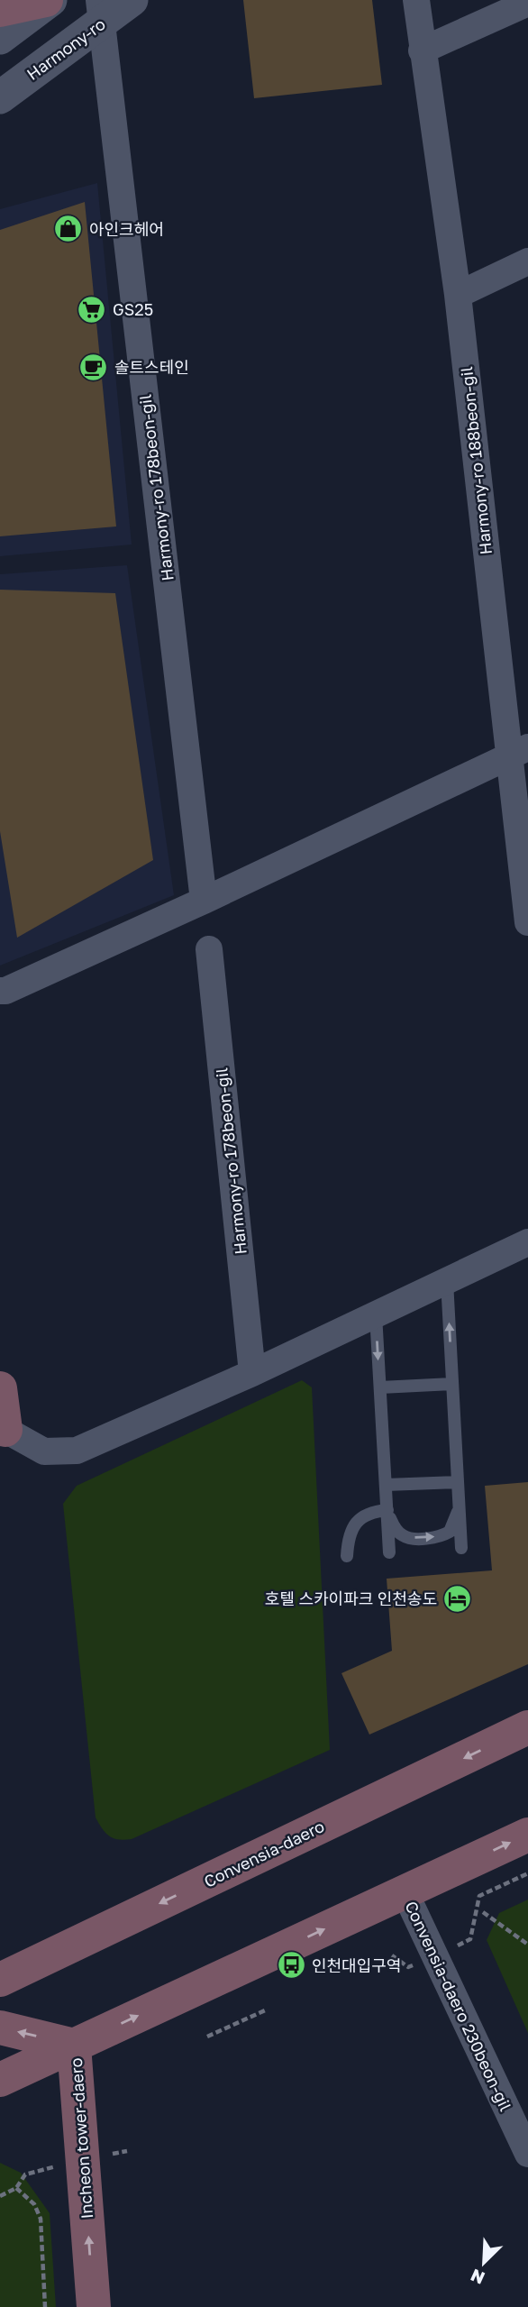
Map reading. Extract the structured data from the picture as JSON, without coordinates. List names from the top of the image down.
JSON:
{
  "streets": {
    "main road": ["Convensia-daero", "Incheon tower-daero"],
    "street": [
      "Harmony-ro",
      "Harmony-ro 188beon-gil",
      "Harmony-ro 178beon-gil",
      "Convensia-daero 230beon-gil"
    ]
  },
  "crossings": [
    ["Harmony-ro", "Harmony-ro 178beon-gil"]
  ],
  "one_way": ["Incheon tower-daero"],
  "places": {
    "shop": ["아인크헤어"],
    "supermarket": ["GS25"],
    "cafe": ["솔트스테인"],
    "hotel": ["호텔 스카이파크 인천송도"],
    "bus stop": ["인천대입구역"]
  },
  "north": "bottom left"
}
